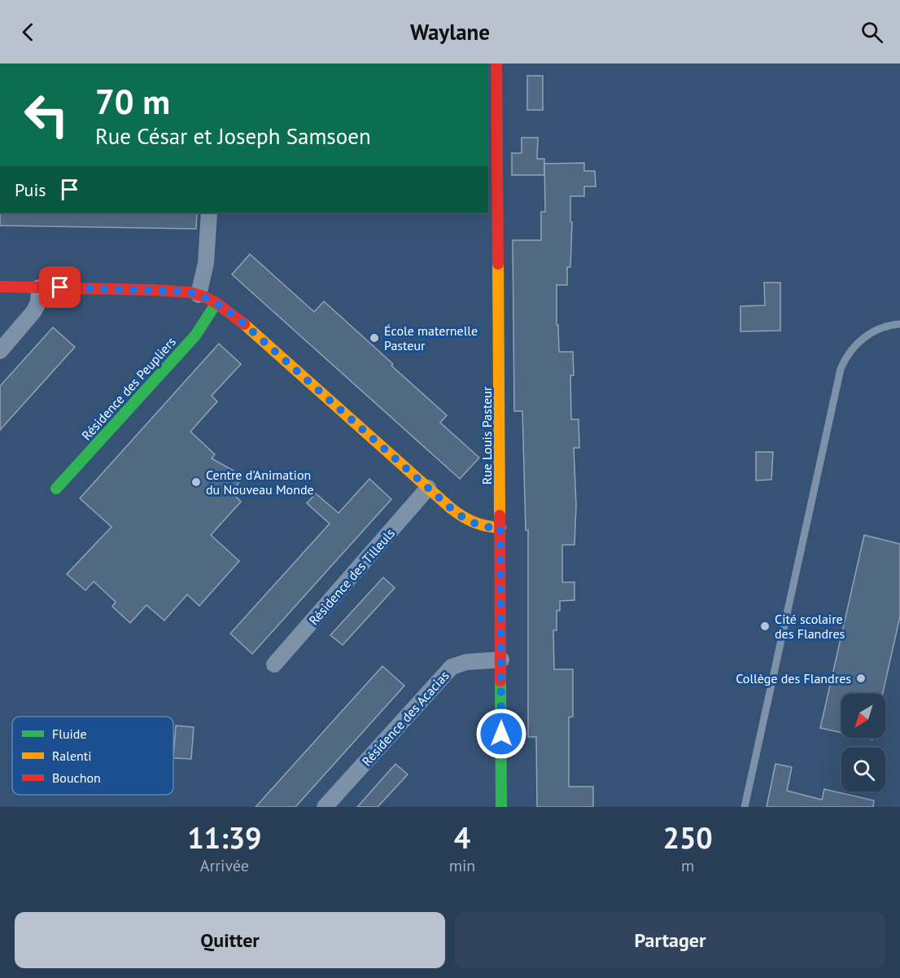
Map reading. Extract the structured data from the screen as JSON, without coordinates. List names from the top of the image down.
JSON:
{
  "streets": {
    "street": [
      "Résidence des Peupliers",
      "Rue Louis Pasteur",
      "Résidence des Tilleuls",
      "Résidence des Acacias"
    ]
  },
  "crossings": [
    ["Rue Louis Pasteur", "Résidence des Acacias"]
  ],
  "places": [
    "École maternelle Pasteur",
    "Centre d'Animation du Nouveau Monde",
    "Cité scolaire des Flandres",
    "Collège des Flandres"
  ],
  "legend": ["Fluide", "Ralenti", "Bouchon"],
  "north": "bottom left",
  "page": {
    "header": "Waylane",
    "turn": ["70 m", "Rue César et Joseph Samsoen"],
    "then": "Puis",
    "eta": [
      "11:39",
      "Arrivée",
      "4",
      "min",
      "250",
      "m"
    ],
    "buttons": ["Quitter", "Partager"]
  }
}
